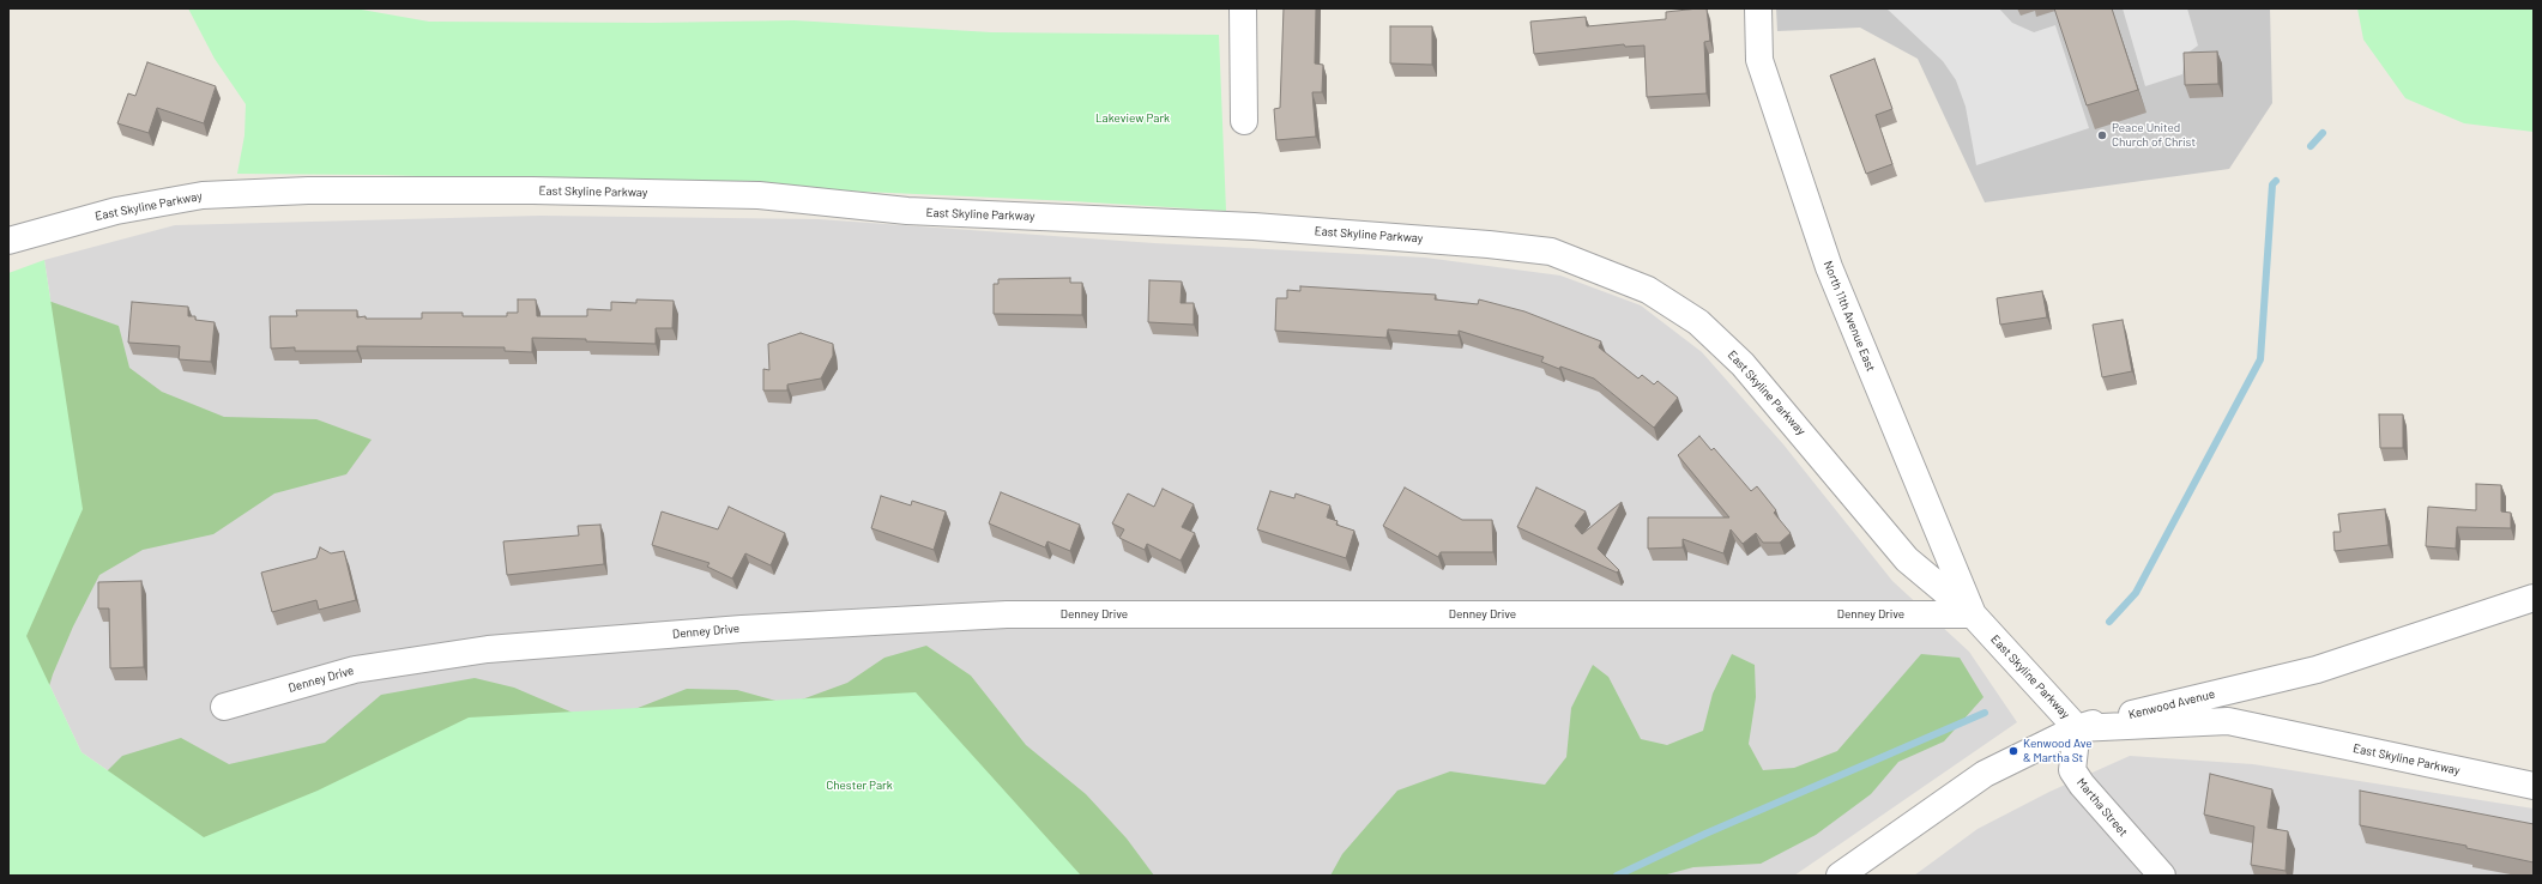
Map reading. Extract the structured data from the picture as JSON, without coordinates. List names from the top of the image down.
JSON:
{
  "streets": {
    "street": [
      "East Skyline Parkway",
      "North 11th Avenue East",
      "Denney Drive",
      "Kenwood Avenue",
      "Martha Street"
    ]
  },
  "crossings": [
    ["East Skyline Parkway", "North 11th Avenue East"],
    ["East Skyline Parkway", "Denney Drive"],
    ["East Skyline Parkway", "Kenwood Avenue"],
    ["East Skyline Parkway", "Martha Street"],
    ["North 11th Avenue East", "Denney Drive"],
    ["Kenwood Avenue", "Martha Street"]
  ],
  "parks": ["Lakeview Park", "Chester Park"],
  "places": ["Peace United Church of Christ", "Kenwood Ave & Martha St"]
}
